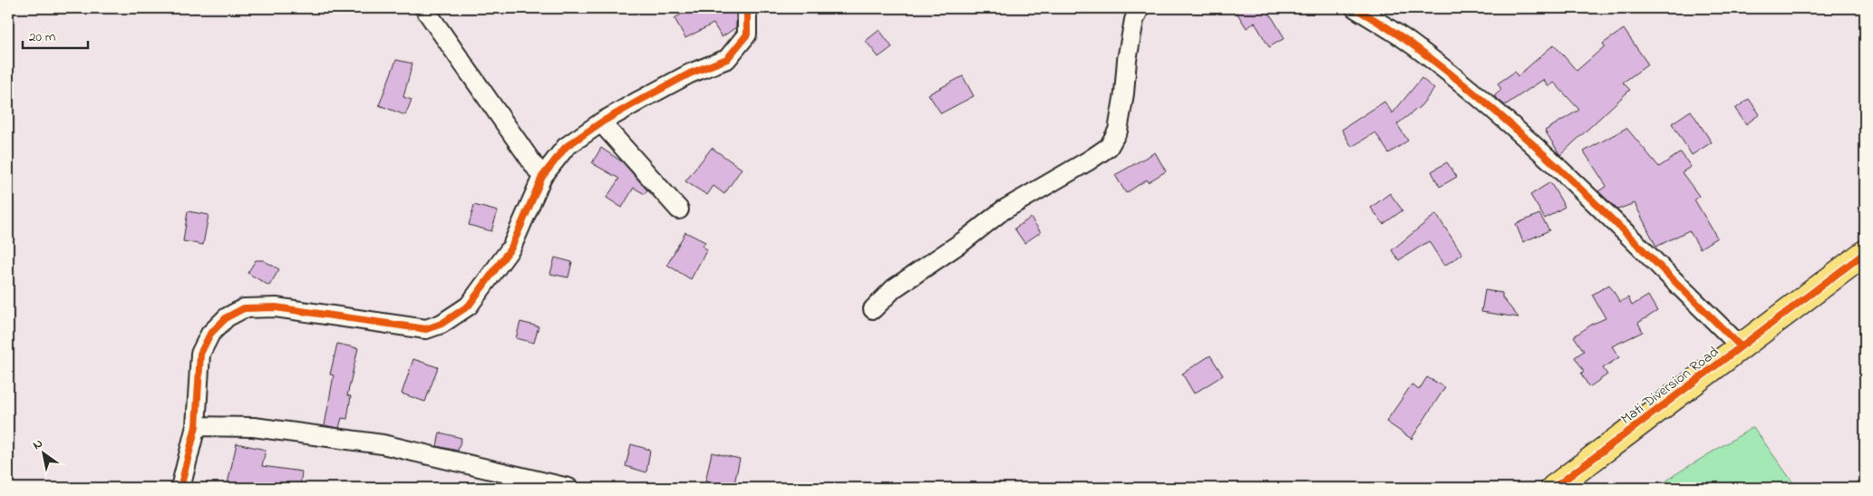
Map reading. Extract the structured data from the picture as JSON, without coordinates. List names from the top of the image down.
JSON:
{
  "streets": {
    "highway": ["Mati Diversion Road"]
  },
  "scale_bar": "20 m",
  "north": "top left"
}
